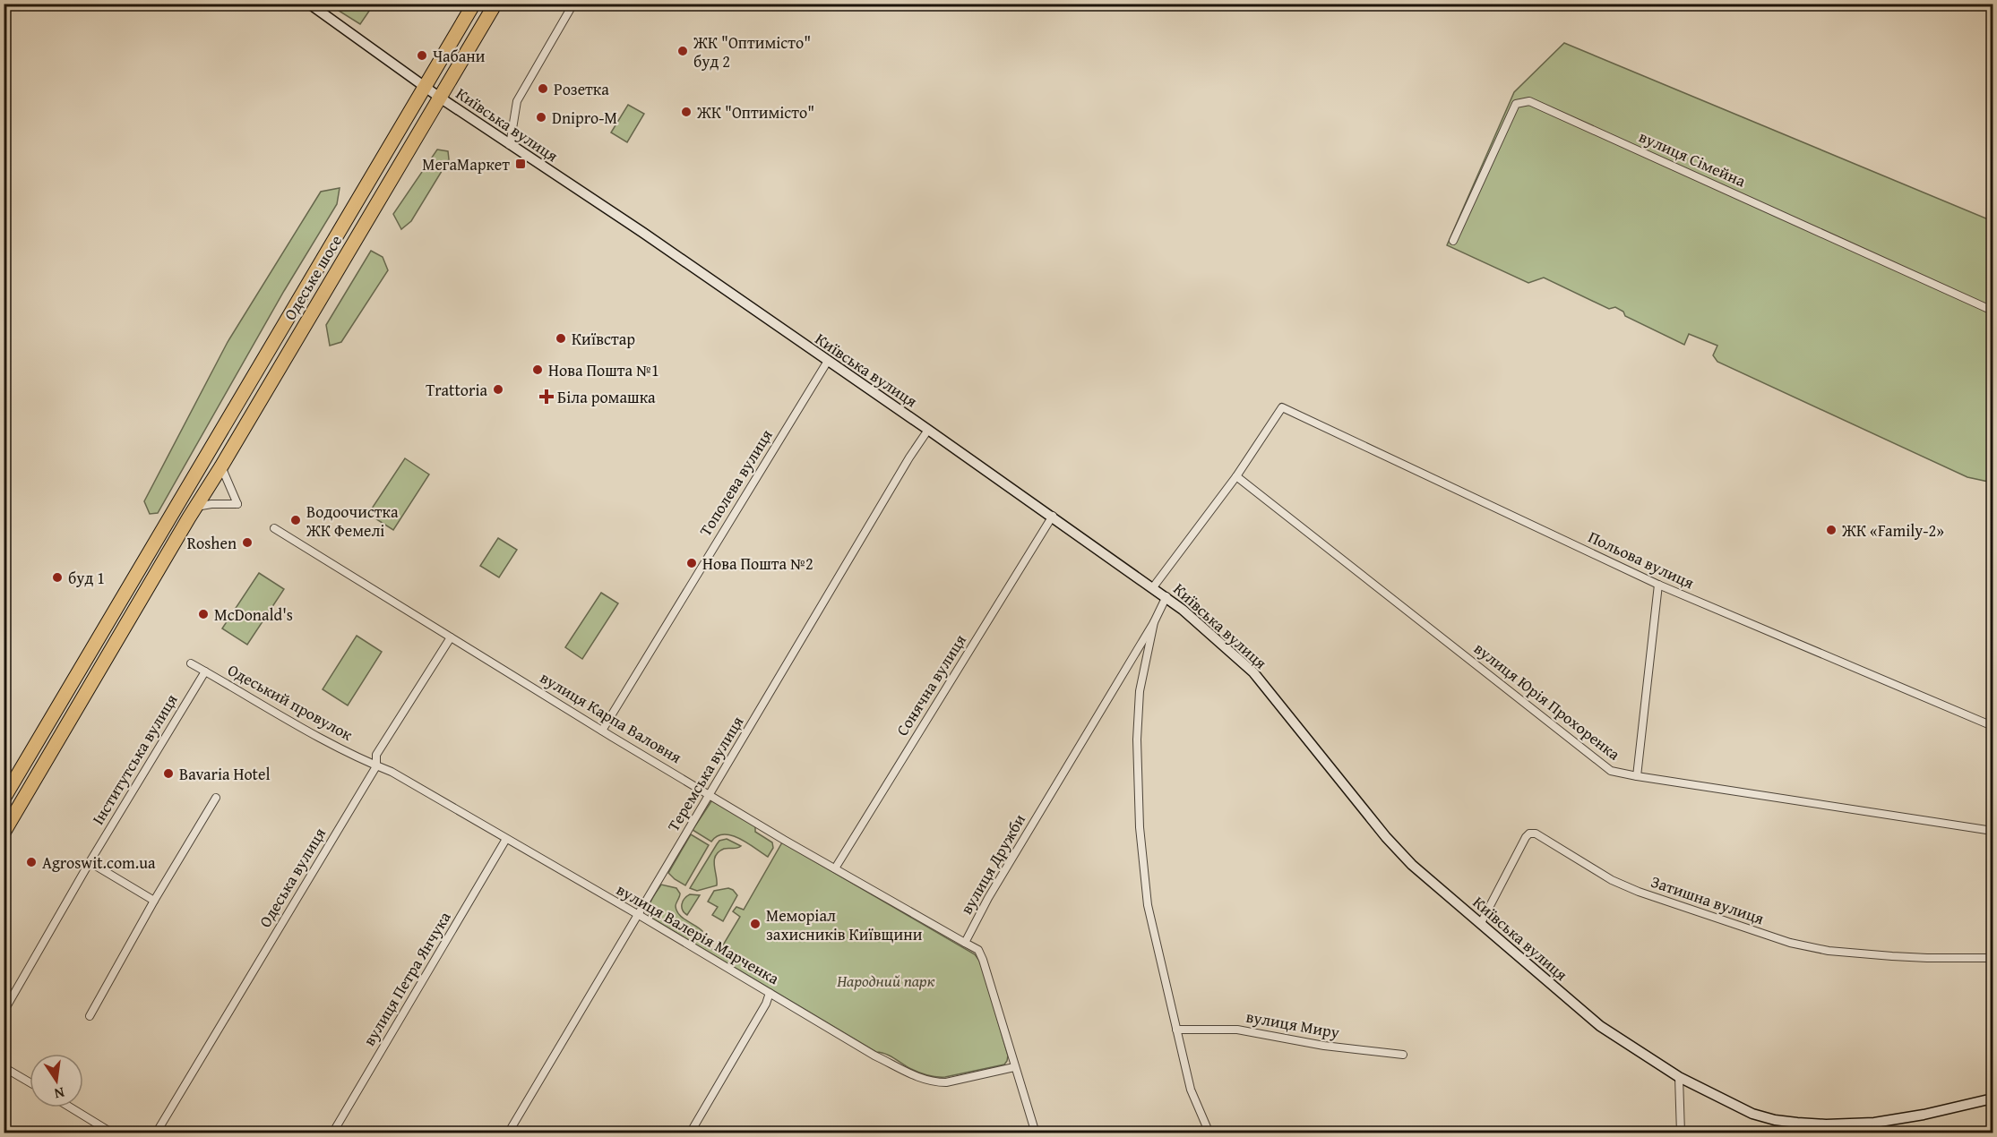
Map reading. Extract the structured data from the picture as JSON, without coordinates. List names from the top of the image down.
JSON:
{
  "streets": {
    "highway": ["Одеське шосе"],
    "street": [
      "Київська вулиця",
      "вулиця Сімейна",
      "Тополева вулиця",
      "Польова вулиця",
      "Сонячна вулиця",
      "вулиця Юрія Прохоренка",
      "Одеський провулок",
      "вулиця Карпа Валовня",
      "Інститутська вулиця",
      "Теремська вулиця",
      "вулиця Дружби",
      "Одеська вулиця",
      "Затишна вулиця",
      "вулиця Валерія Марченка",
      "вулиця Петра Янчука",
      "вулиця Миру"
    ]
  },
  "crossings": [
    ["Київська вулиця", "Одеське шосе"],
    ["Київська вулиця", "Тополева вулиця"],
    ["Київська вулиця", "Сонячна вулиця"],
    ["Київська вулиця", "Теремська вулиця"],
    ["Київська вулиця", "Затишна вулиця"],
    ["Тополева вулиця", "вулиця Карпа Валовня"],
    ["Польова вулиця", "вулиця Юрія Прохоренка"],
    ["Сонячна вулиця", "вулиця Карпа Валовня"],
    ["Одеський провулок", "Інститутська вулиця"],
    ["Одеський провулок", "Одеська вулиця"],
    ["Одеський провулок", "вулиця Валерія Марченка"],
    ["вулиця Карпа Валовня", "Теремська вулиця"],
    ["вулиця Карпа Валовня", "вулиця Дружби"],
    ["вулиця Карпа Валовня", "Одеська вулиця"],
    ["Теремська вулиця", "вулиця Валерія Марченка"],
    ["Одеська вулиця", "вулиця Валерія Марченка"],
    ["вулиця Валерія Марченка", "вулиця Петра Янчука"]
  ],
  "parks": ["Народний парк"],
  "places": {
    "other": [
      "ЖК \"Оптимісто\" буд 2",
      "Чабани",
      "Розетка",
      "ЖК \"Оптимісто\"",
      "Dnipro-M",
      "Київстар",
      "Нова Пошта №1",
      "Trattoria",
      "Водоочистка ЖК Фемелі",
      "ЖК «Family-2»",
      "Roshen",
      "Нова Пошта №2",
      "буд 1",
      "McDonald's",
      "Bavaria Hotel",
      "Agroswit.com.ua",
      "Меморіал захисників Київщини"
    ],
    "transit": ["МегаМаркет"],
    "health": ["Біла ромашка"]
  },
  "north": "bottom"
}
